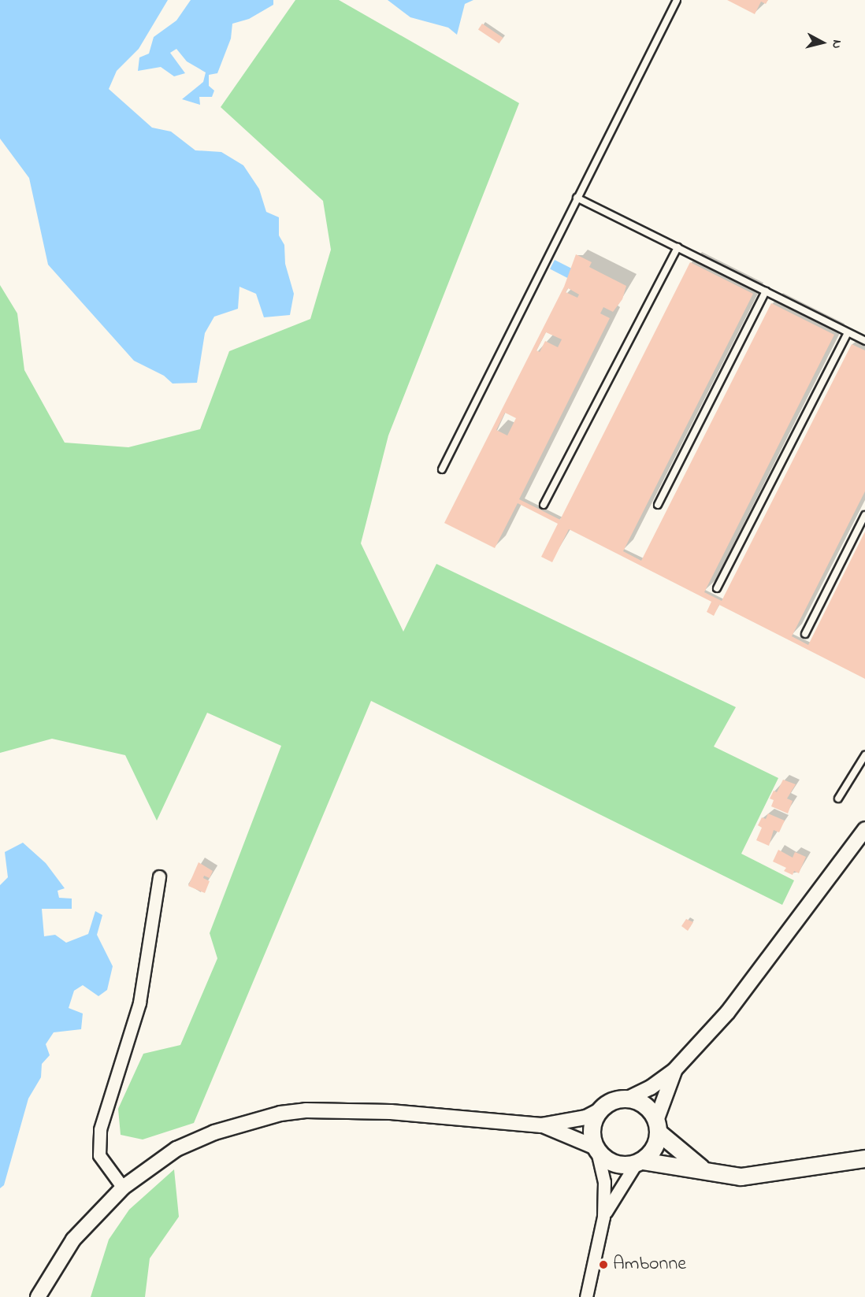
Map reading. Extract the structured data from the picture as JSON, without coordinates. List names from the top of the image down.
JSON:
{
  "places": ["Ambonne"],
  "north": "right"
}
